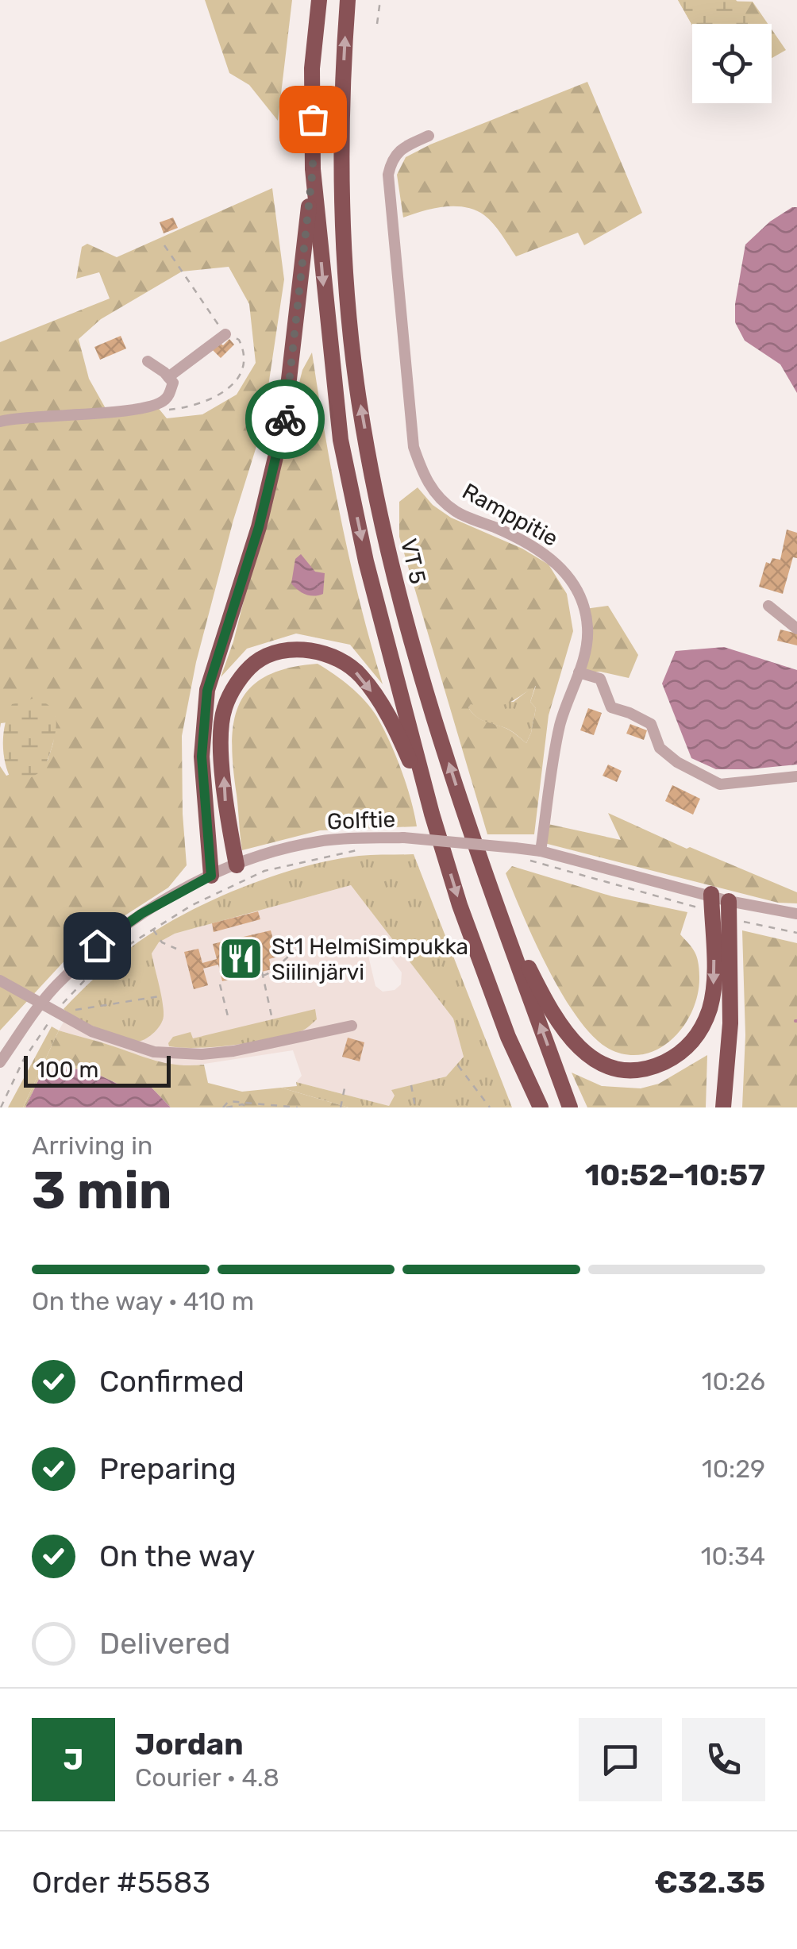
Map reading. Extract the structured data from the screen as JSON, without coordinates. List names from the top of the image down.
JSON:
{
  "streets": {
    "highway": ["VT 5"],
    "street": ["Ramppitie", "Golftie"]
  },
  "crossings": [
    ["Ramppitie", "Golftie"]
  ],
  "places": {
    "restaurant": ["St1 HelmiSimpukka Siilinjärvi"]
  },
  "scale_bar": "100 m",
  "page": {
    "scale": "100 m",
    "heading": ["3 min", "Arriving in", "10:52–10:57"],
    "panel": [
      "Jordan",
      "Courier · 4.8",
      "Order #5583",
      "€32.35"
    ],
    "bar": "On the way · 410 m",
    "list": [
      ["Confirmed", "10:26"],
      ["Preparing", "10:29"],
      ["On the way", "10:34"],
      "Delivered"
    ],
    "round": "J"
  }
}
